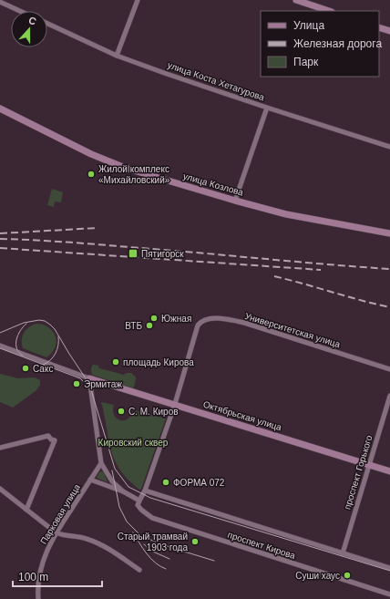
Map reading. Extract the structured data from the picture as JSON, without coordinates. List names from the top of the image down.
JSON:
{
  "streets": {
    "street": [
      "улица Коста Хетагурова",
      "улица Козлова",
      "Университетская улица",
      "Октябрьская улица",
      "проспект Горького",
      "Парковая улица",
      "проспект Кирова"
    ]
  },
  "crossings": [
    ["Университетская улица", "Октябрьская улица"],
    ["Октябрьская улица", "проспект Горького"],
    ["проспект Горького", "проспект Кирова"],
    ["Парковая улица", "проспект Кирова"]
  ],
  "parks": ["Кировский сквер"],
  "places": {
    "other": [
      "Жилой комплекс «Михайловский»",
      "Южная",
      "ВТБ",
      "площадь Кирова",
      "Сакс",
      "Эрмитаж",
      "С. М. Киров",
      "ФОРМА 072",
      "Старый трамвай 1903 года",
      "Суши хаус"
    ],
    "transit": ["Пятигорск"]
  },
  "legend": ["Улица", "Железная дорога", "Парк"],
  "scale_bar": "100 m",
  "north": "top"
}
